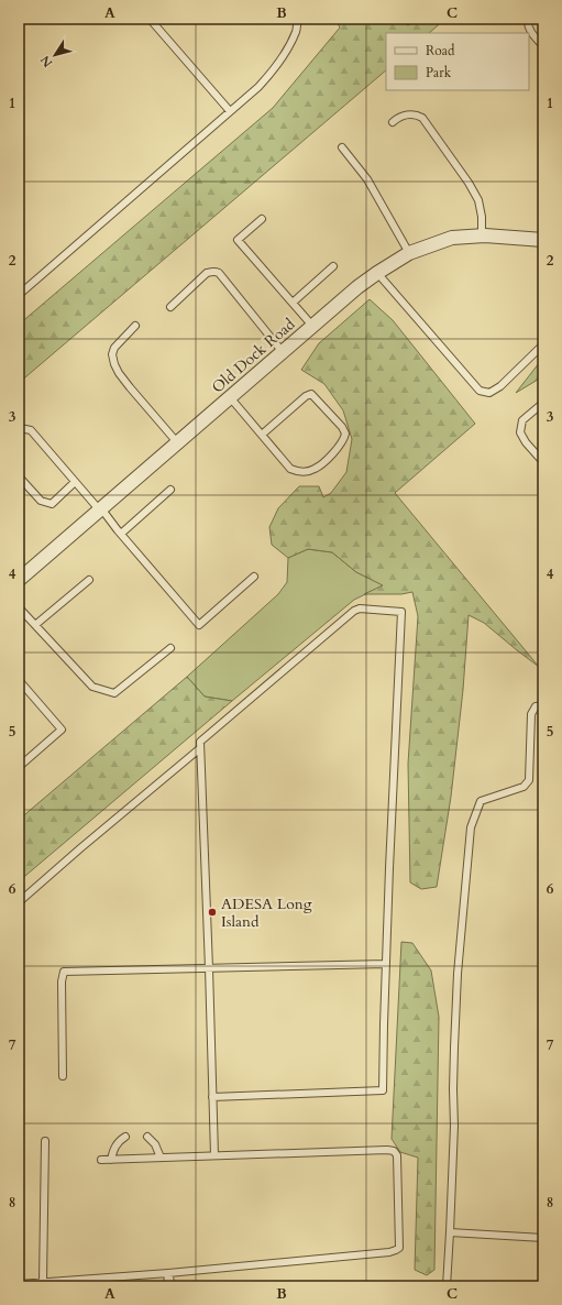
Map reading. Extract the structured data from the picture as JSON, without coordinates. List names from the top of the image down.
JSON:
{
  "streets": {
    "street": ["Old Dock Road"]
  },
  "places": ["ADESA Long Island"],
  "legend": ["Road", "Park"],
  "north": "bottom left",
  "grid": {
    "columns": ["A", "B", "C"],
    "rows": [
      "1",
      "2",
      "3",
      "4",
      "5",
      "6",
      "7",
      "8"
    ]
  }
}
